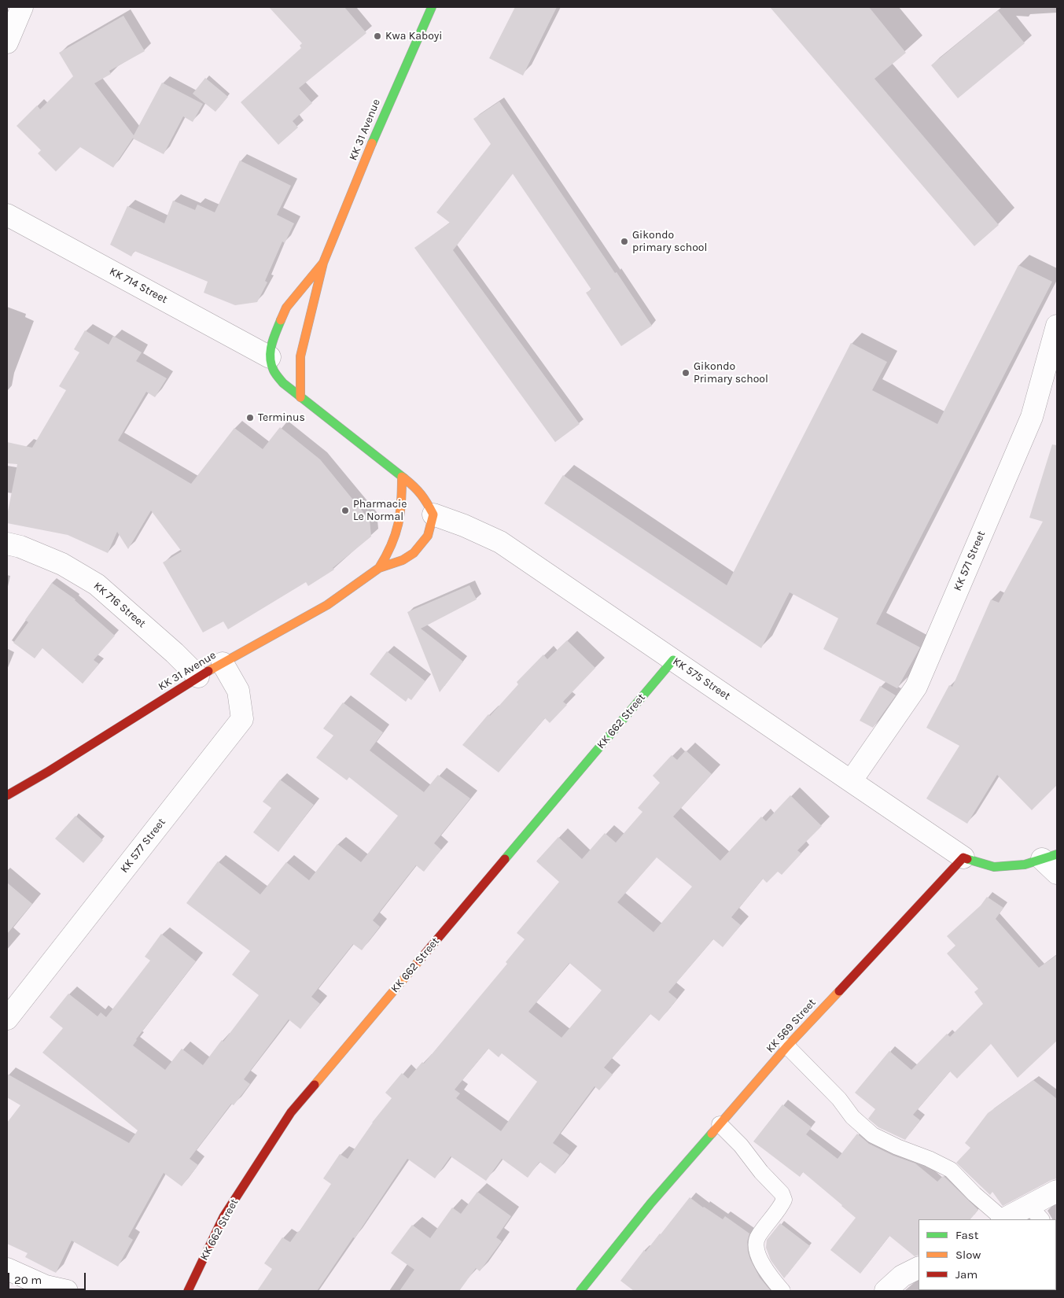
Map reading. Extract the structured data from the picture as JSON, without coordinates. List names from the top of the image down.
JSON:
{
  "streets": {
    "street": [
      "KK 31 Avenue",
      "KK 714 Street",
      "KK 571 Street",
      "KK 716 Street",
      "KK 575 Street",
      "KK 662 Street",
      "KK 577 Street",
      "KK 569 Street"
    ]
  },
  "crossings": [
    ["KK 31 Avenue", "KK 714 Street"],
    ["KK 31 Avenue", "KK 716 Street"],
    ["KK 31 Avenue", "KK 575 Street"],
    ["KK 31 Avenue", "KK 577 Street"],
    ["KK 571 Street", "KK 575 Street"],
    ["KK 575 Street", "KK 662 Street"],
    ["KK 575 Street", "KK 569 Street"]
  ],
  "places": [
    "Kwa Kaboyi",
    "Gikondo primary school",
    "Gikondo Primary school",
    "Terminus",
    "Pharmacie Le Normal"
  ],
  "legend": ["Fast", "Slow", "Jam"],
  "scale_bar": "20 m"
}
